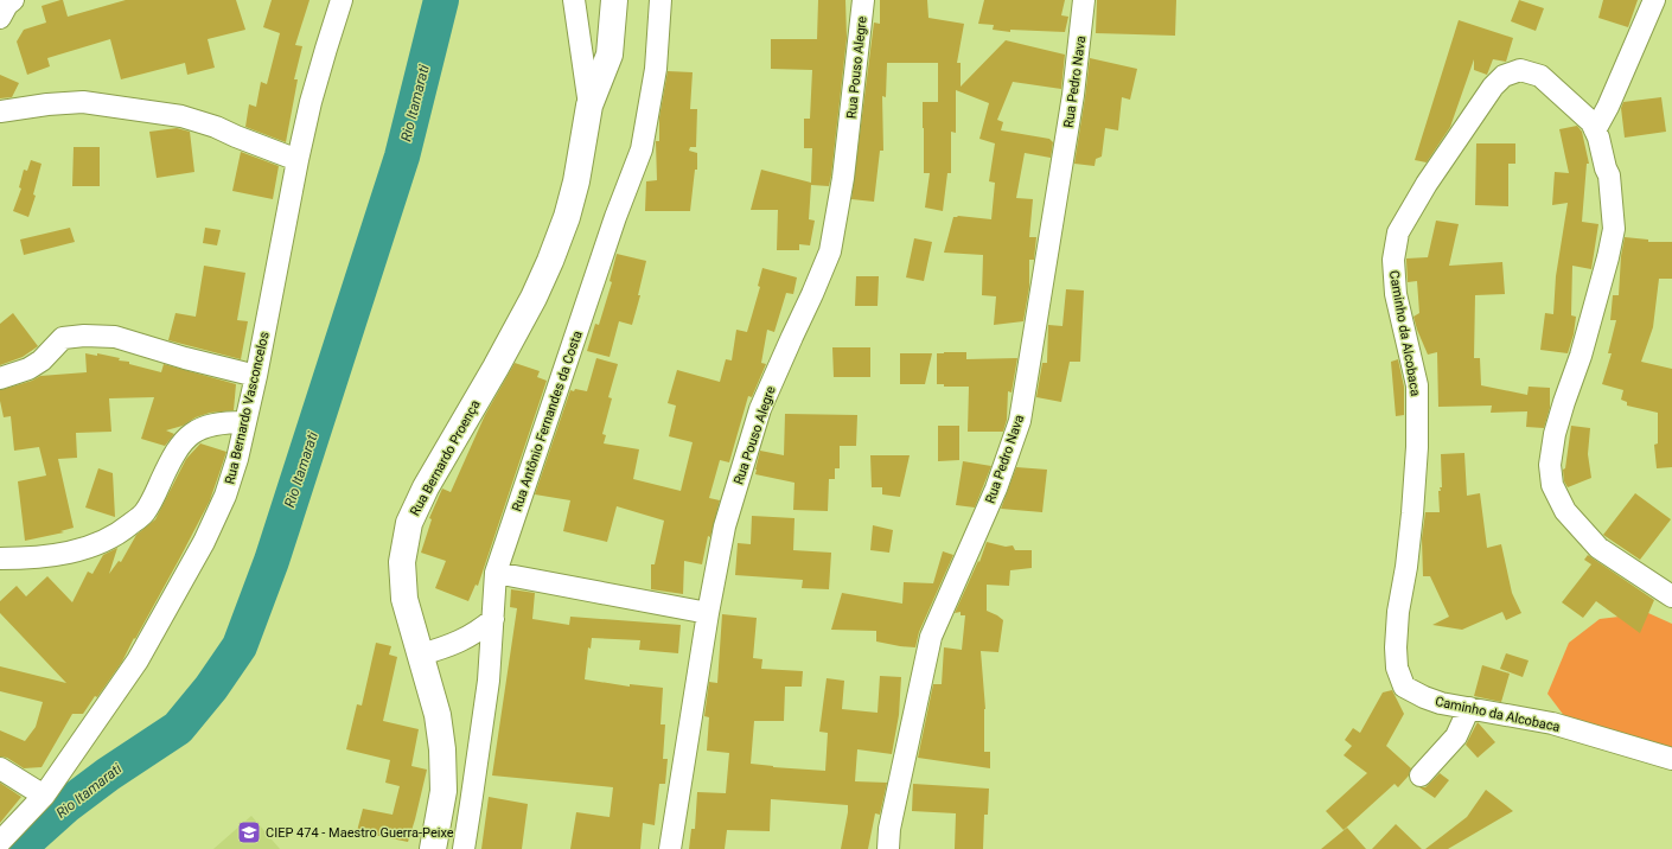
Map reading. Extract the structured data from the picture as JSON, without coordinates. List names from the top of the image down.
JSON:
{
  "streets": {
    "street": [
      "Rua Pouso Alegre",
      "Rua Pedro Nava",
      "Caminho da Alcobaca",
      "Rua Bernardo Vasconcelos",
      "Rua Antônio Fernandes da Costa",
      "Rua Bernardo Proença"
    ]
  },
  "water": ["Rio Itamarati"],
  "places": {
    "school or university": ["CIEP 474 - Maestro Guerra-Peixe"]
  }
}
